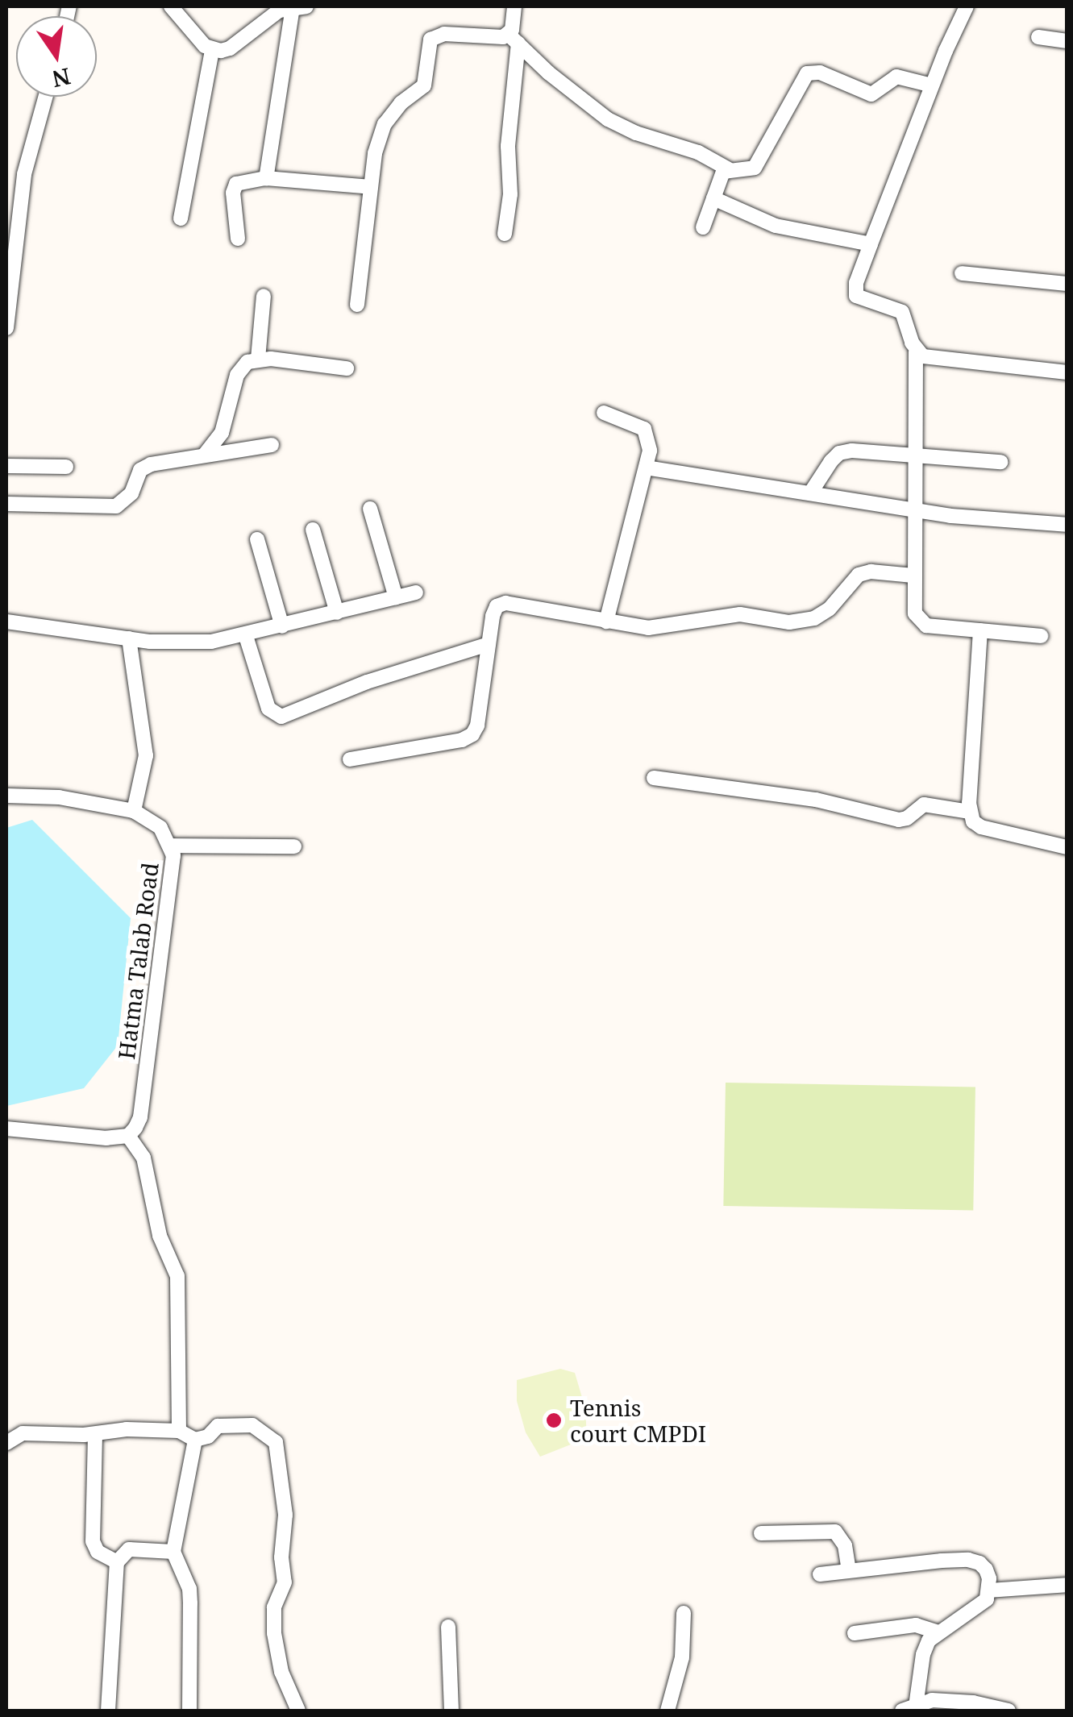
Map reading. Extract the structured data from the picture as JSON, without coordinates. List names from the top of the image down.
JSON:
{
  "streets": {
    "street": ["Hatma Talab Road"]
  },
  "places": ["Tennis court CMPDI"],
  "north": "bottom"
}
